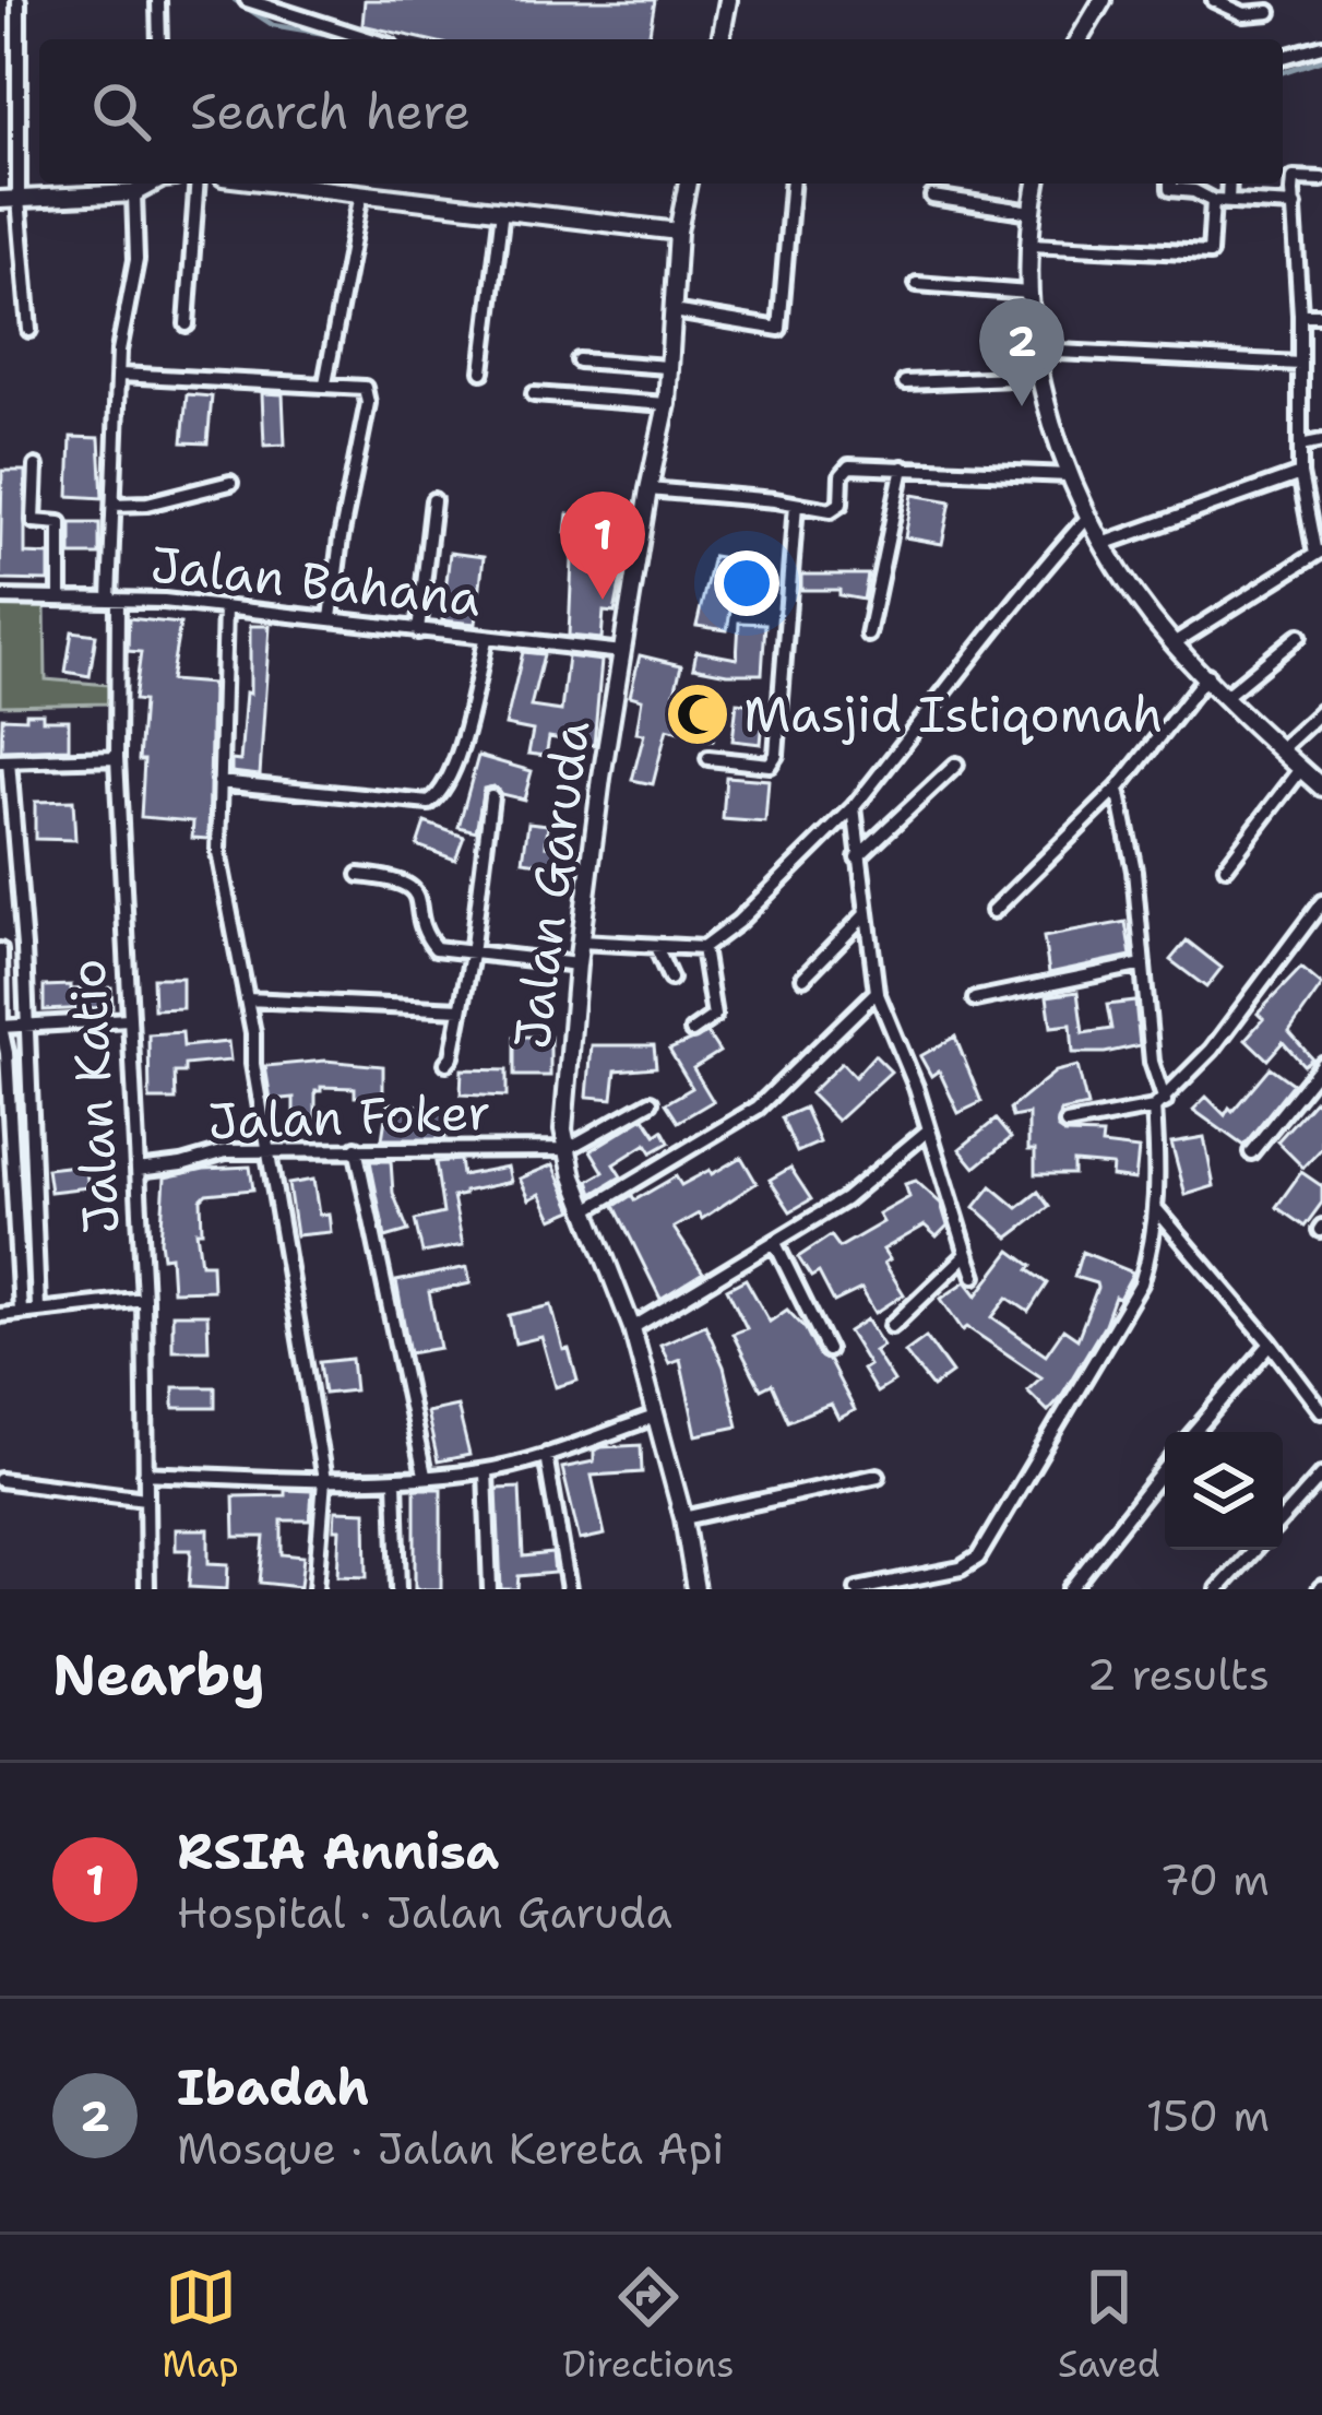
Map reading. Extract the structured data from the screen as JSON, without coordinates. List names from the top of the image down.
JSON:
{
  "streets": {
    "street": [
      "Jalan Bahana",
      "Jalan Garuda",
      "Jalan Katio",
      "Jalan Foker"
    ]
  },
  "crossings": [
    ["Jalan Bahana", "Jalan Garuda"],
    ["Jalan Bahana", "Jalan Katio"],
    ["Jalan Garuda", "Jalan Foker"],
    ["Jalan Katio", "Jalan Foker"]
  ],
  "places": {
    "mosque": ["Masjid Istiqomah"]
  },
  "page": {
    "search": "Search here",
    "pins": ["2", "1"],
    "heading": ["Nearby", "2 results"],
    "list": [
      {
        "mark": "1",
        "name": "RSIA Annisa",
        "note": "Hospital · Jalan Garuda",
        "value": "70 m"
      },
      {
        "mark": "2",
        "name": "Ibadah",
        "note": "Mosque · Jalan Kereta Api",
        "value": "150 m"
      }
    ],
    "nav": ["Map", "Directions", "Saved"]
  }
}
